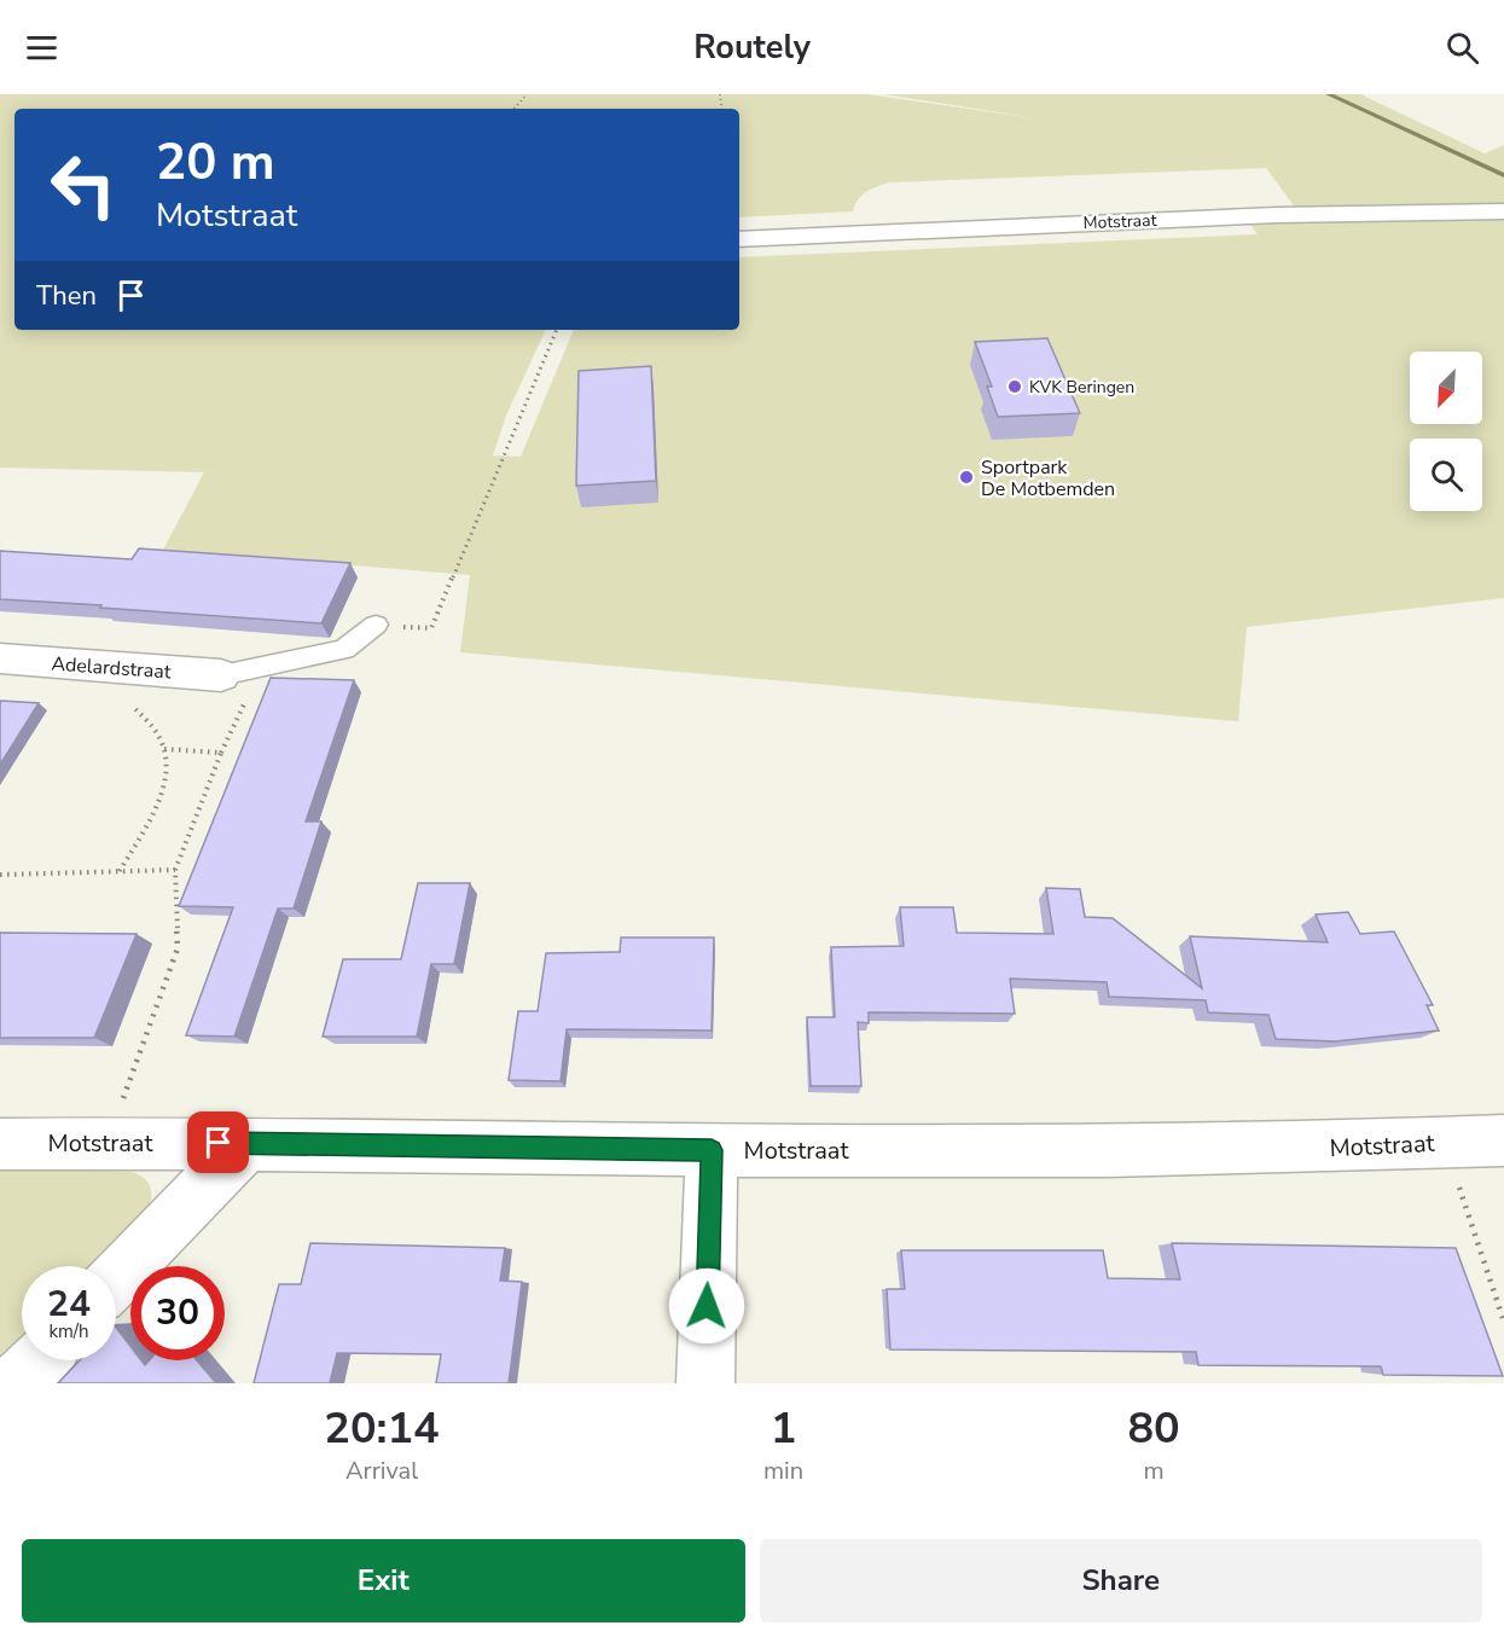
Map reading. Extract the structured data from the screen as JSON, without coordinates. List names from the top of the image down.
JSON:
{
  "streets": {
    "street": ["Motstraat", "Adelardstraat"]
  },
  "places": ["KVK Beringen", "Sportpark De Motbemden"],
  "north": "bottom left",
  "page": {
    "header": "Routely",
    "turn": ["20 m", "Motstraat"],
    "then": "Then",
    "speed": "24 km/h",
    "limit": "30",
    "eta": [
      "20:14",
      "Arrival",
      "1",
      "min",
      "80",
      "m"
    ],
    "buttons": ["Exit", "Share"]
  }
}
